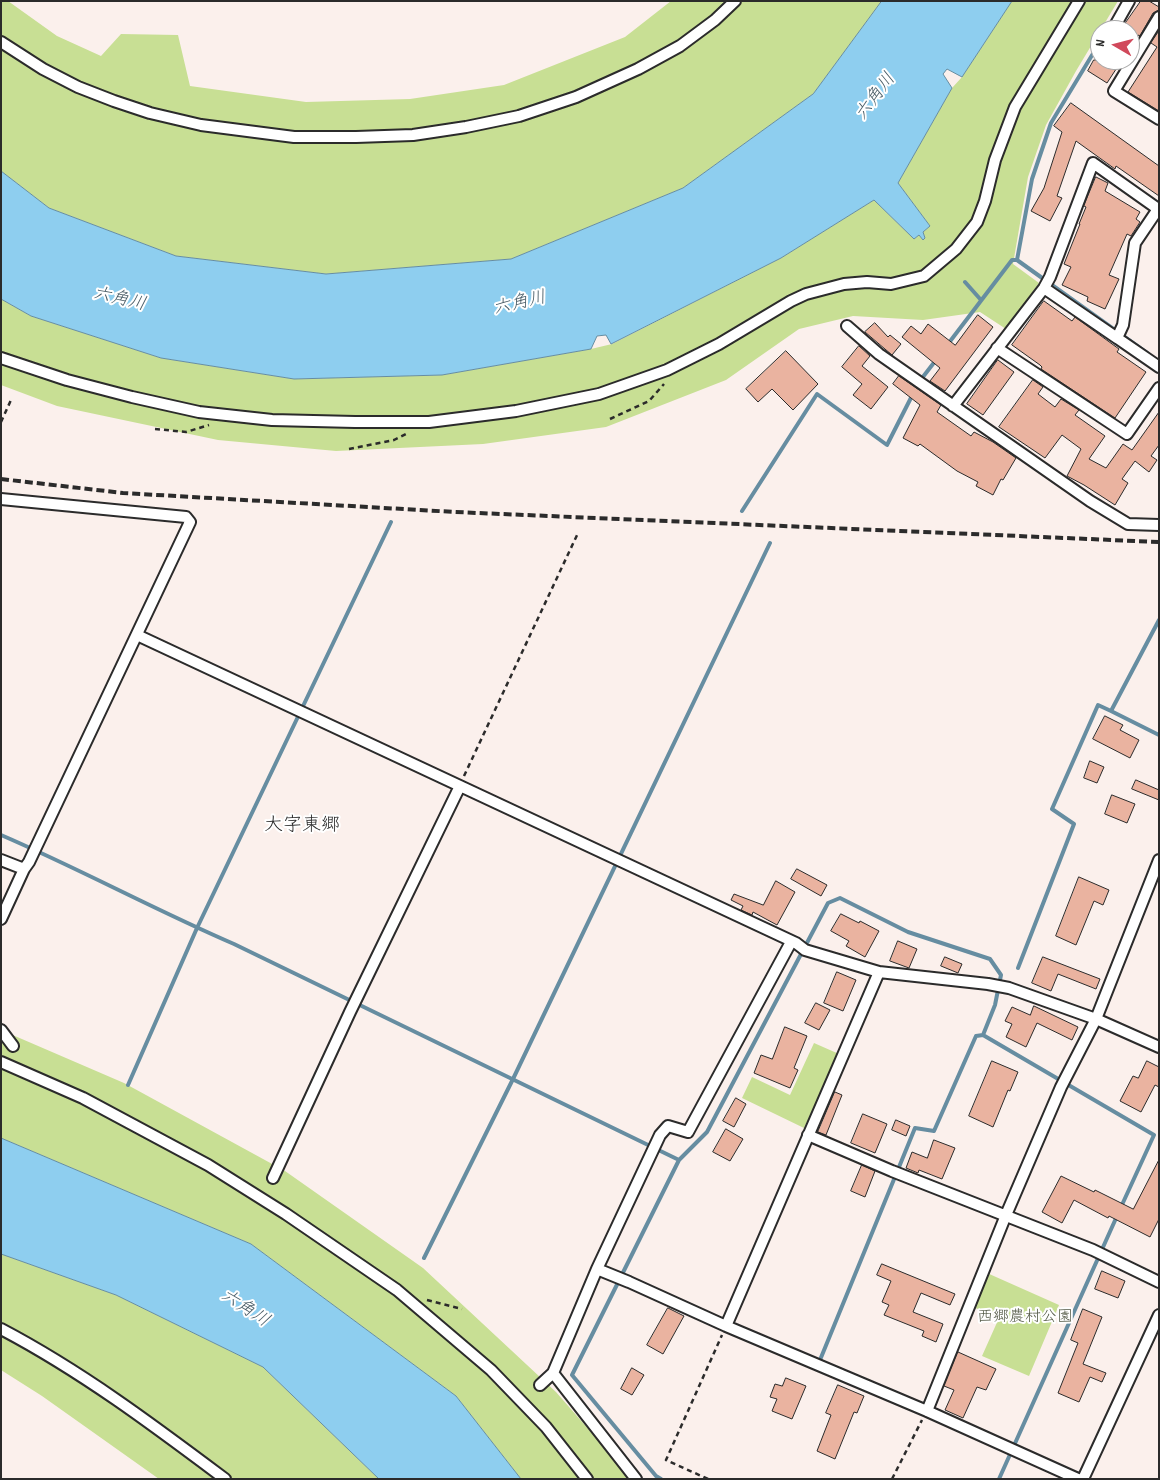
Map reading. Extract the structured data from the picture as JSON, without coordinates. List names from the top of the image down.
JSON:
{
  "districts": ["大字東郷"],
  "water": ["六角川"],
  "parks": ["西郷農村公園"],
  "north": "left"
}
